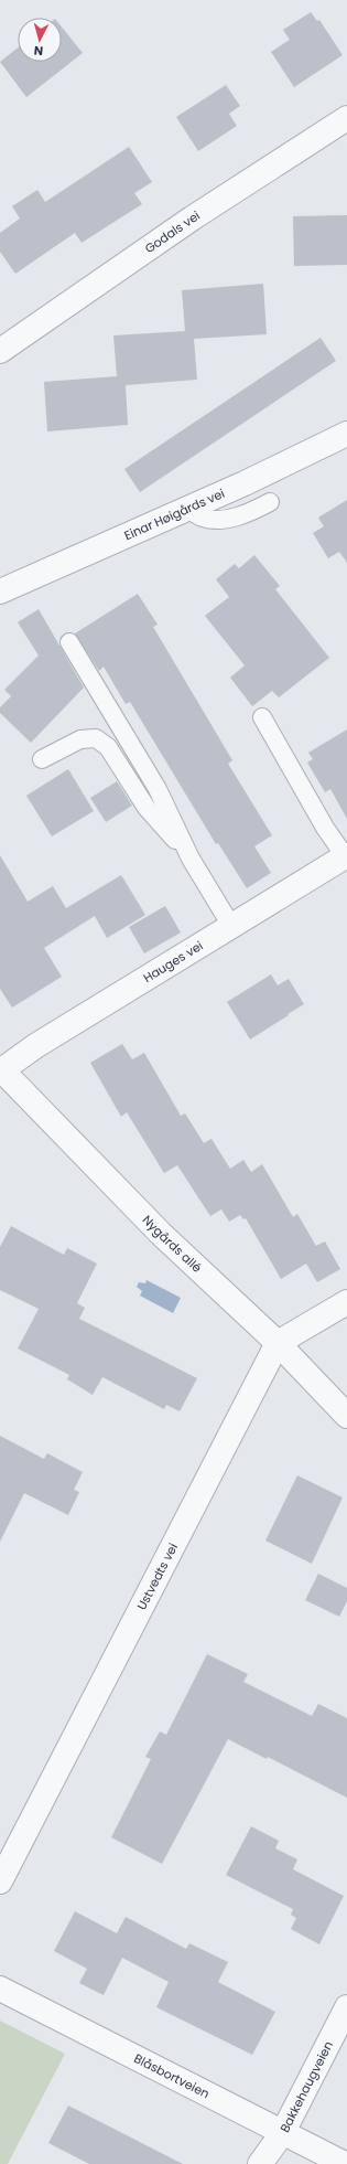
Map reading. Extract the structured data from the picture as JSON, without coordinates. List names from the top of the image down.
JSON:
{
  "streets": {
    "street": [
      "Godals vei",
      "Einar Høigårds vei",
      "Hauges vei",
      "Nygårds allé",
      "Ustvedts vei",
      "Blåsbortveien",
      "Bakkehaugveien"
    ]
  },
  "crossings": [
    ["Hauges vei", "Nygårds allé"],
    ["Nygårds allé", "Ustvedts vei"],
    ["Blåsbortveien", "Bakkehaugveien"]
  ],
  "north": "bottom"
}
